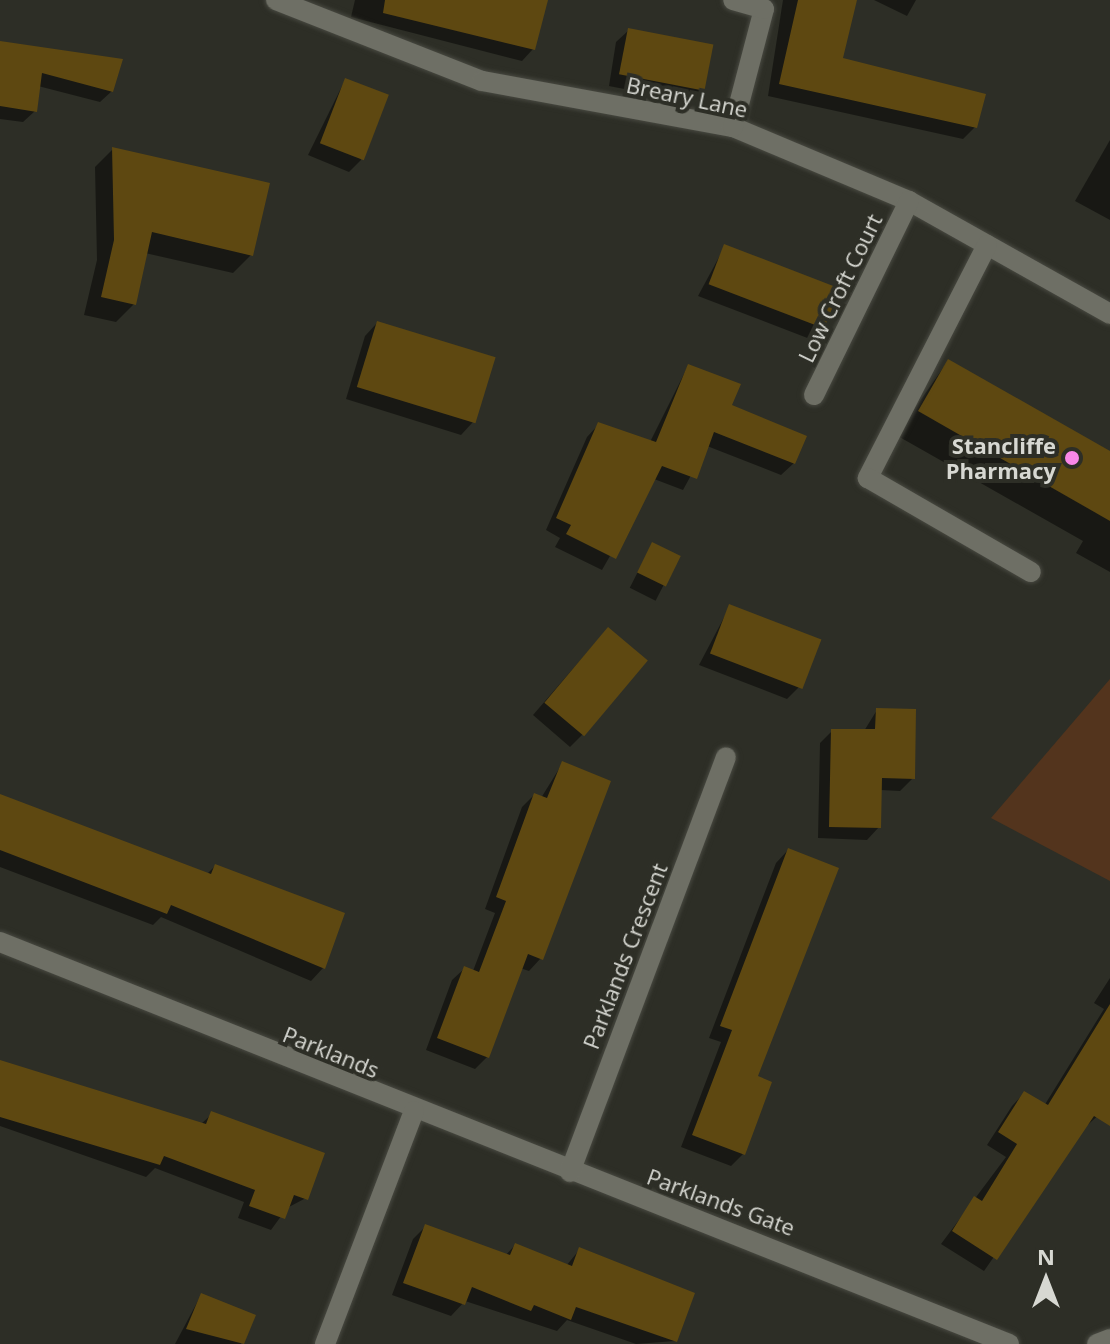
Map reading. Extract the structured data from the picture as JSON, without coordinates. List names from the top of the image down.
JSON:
{
  "streets": {
    "street": [
      "Breary Lane",
      "Low Croft Court",
      "Parklands Crescent",
      "Parklands",
      "Parklands Gate"
    ]
  },
  "crossings": [
    ["Breary Lane", "Low Croft Court"],
    ["Parklands Crescent", "Parklands Gate"],
    ["Parklands", "Parklands Gate"]
  ],
  "places": ["Stancliffe Pharmacy"],
  "north": "top"
}
